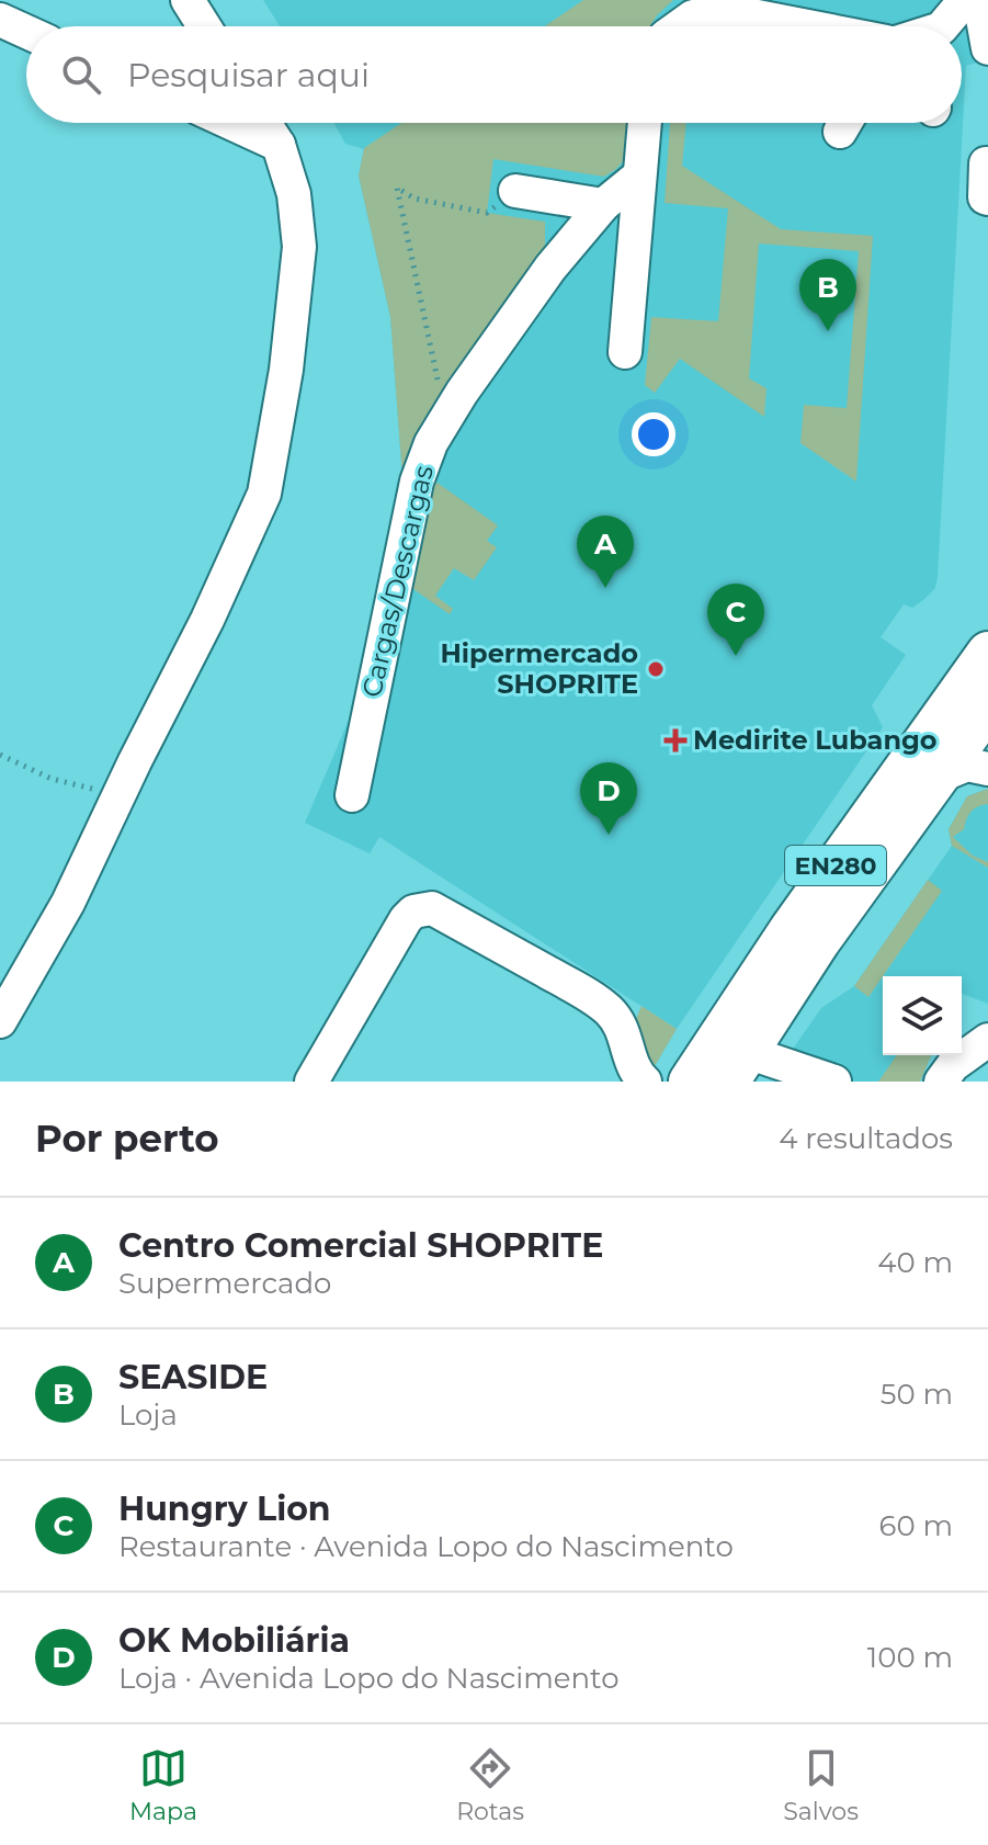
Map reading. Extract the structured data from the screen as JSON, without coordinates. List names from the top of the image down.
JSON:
{
  "streets": {
    "main road": ["EN280"],
    "street": ["Cargas/Descargas"]
  },
  "places": {
    "other": ["Hipermercado SHOPRITE"],
    "health": ["Medirite Lubango"]
  },
  "page": {
    "search": "Pesquisar aqui",
    "pins": [
      "B",
      "A",
      "C",
      "D"
    ],
    "heading": ["Por perto", "4 resultados"],
    "list": [
      {
        "mark": "A",
        "name": "Centro Comercial SHOPRITE",
        "note": "Supermercado",
        "value": "40 m"
      },
      {
        "mark": "B",
        "name": "SEASIDE",
        "note": "Loja",
        "value": "50 m"
      },
      {
        "mark": "C",
        "name": "Hungry Lion",
        "note": "Restaurante · Avenida Lopo do Nascimento",
        "value": "60 m"
      },
      {
        "mark": "D",
        "name": "OK Mobiliária",
        "note": "Loja · Avenida Lopo do Nascimento",
        "value": "100 m"
      }
    ],
    "nav": ["Mapa", "Rotas", "Salvos"]
  }
}
